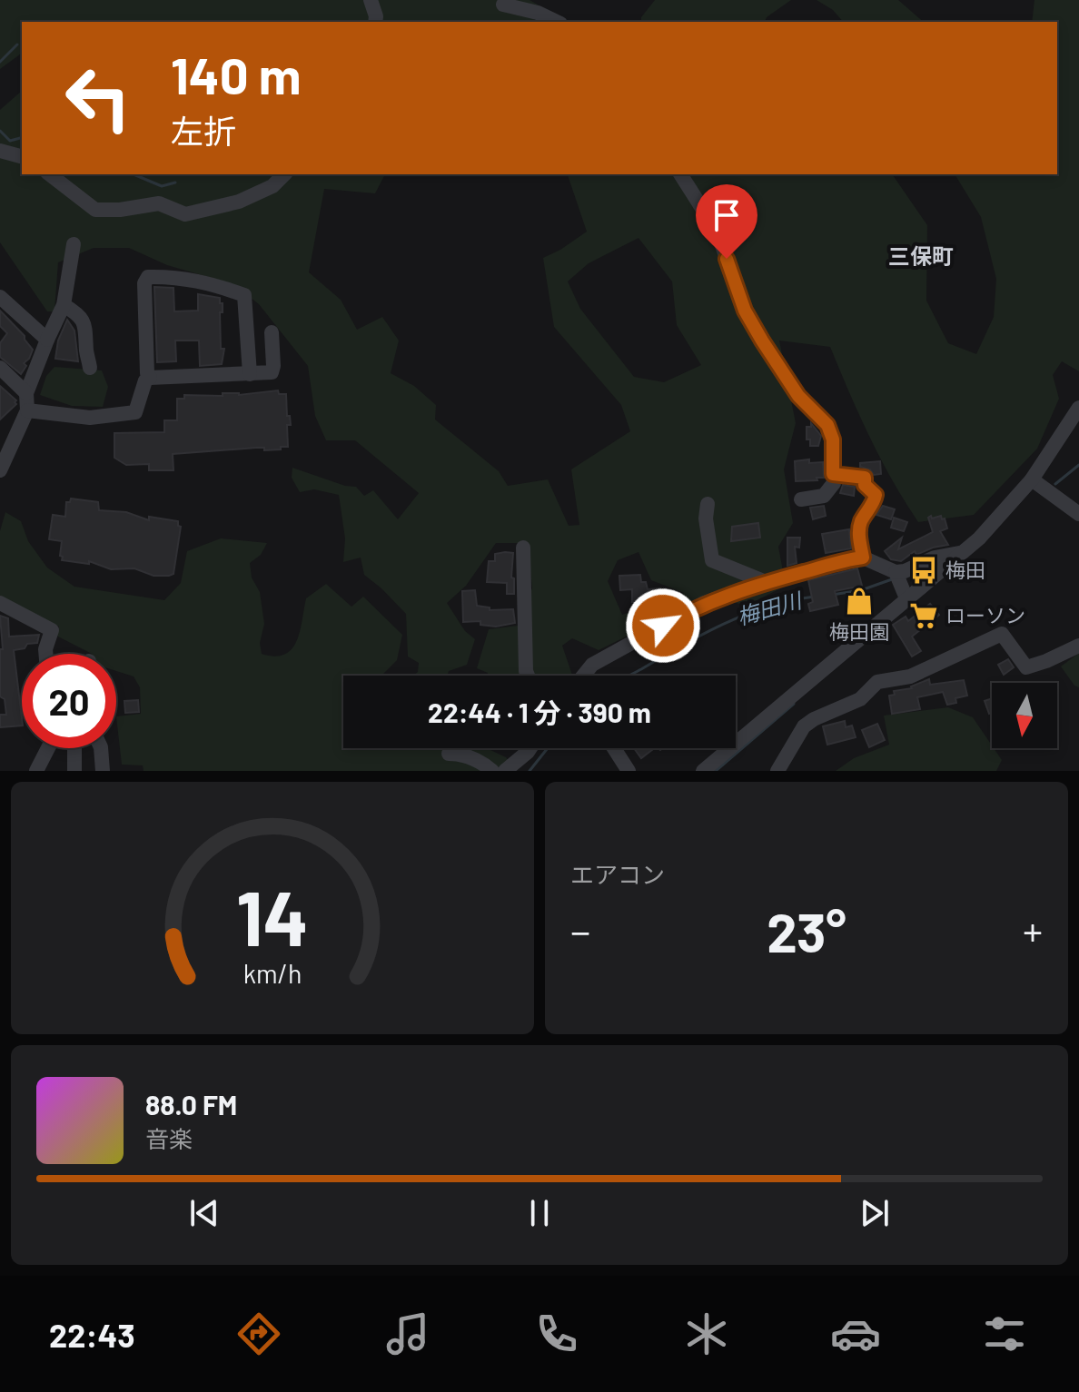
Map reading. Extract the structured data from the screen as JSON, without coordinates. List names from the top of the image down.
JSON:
{
  "districts": ["三保町"],
  "water": ["梅田川"],
  "places": {
    "bus stop": ["梅田"],
    "shop": ["梅田園"],
    "supermarket": ["ローソン"]
  },
  "north": "bottom",
  "page": {
    "turn": ["140 m", "左折"],
    "limit": "20",
    "trip": "22:44 · 1 分 · 390 m",
    "tile": "エアコン",
    "heat": ["−", "23°", "+"],
    "song": ["88.0 FM", "音楽"],
    "tabs": "22:43",
    "gauge": ["14", "km/h"]
  }
}
